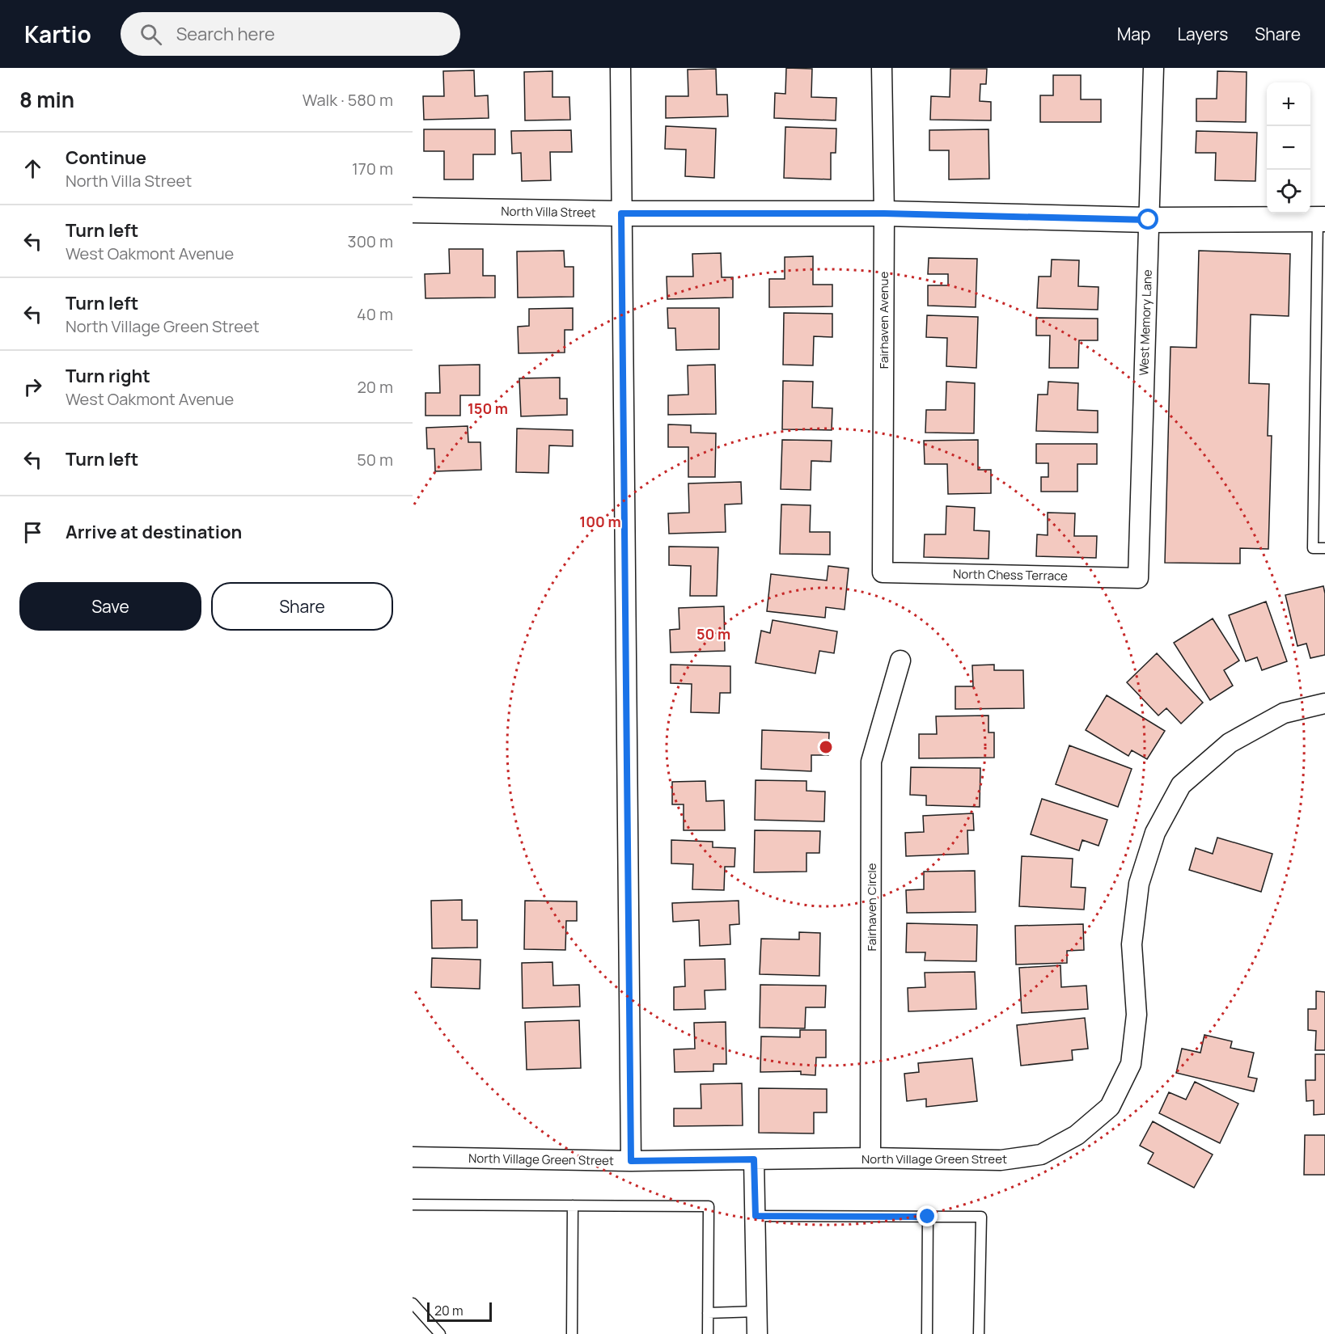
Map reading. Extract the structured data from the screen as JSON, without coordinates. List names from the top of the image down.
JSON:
{
  "streets": {
    "street": [
      "North Villa Street",
      "Fairhaven Avenue",
      "West Memory Lane",
      "North Chess Terrace",
      "Fairhaven Circle",
      "North Village Green Street"
    ]
  },
  "crossings": [
    ["North Villa Street", "Fairhaven Avenue"],
    ["North Villa Street", "West Memory Lane"],
    ["Fairhaven Avenue", "North Chess Terrace"],
    ["West Memory Lane", "North Chess Terrace"],
    ["Fairhaven Circle", "North Village Green Street"]
  ],
  "scale_bar": "20 m",
  "page": {
    "header": "Kartio",
    "search": "Search here",
    "nav": ["Map", "Layers", "Share"],
    "heading": ["8 min", "Walk · 580 m"],
    "map_buttons": ["+", "−"],
    "list": [
      ["Continue", "North Villa Street", "170 m"],
      ["Turn left", "West Oakmont Avenue", "300 m"],
      ["Turn left", "North Village Green Street", "40 m"],
      ["Turn right", "West Oakmont Avenue", "20 m"],
      ["Turn left", "50 m"],
      "Arrive at destination"
    ],
    "buttons": ["Save", "Share"],
    "scale": "20 m"
  },
  "rings": ["150 m", "100 m", "50 m"]
}
